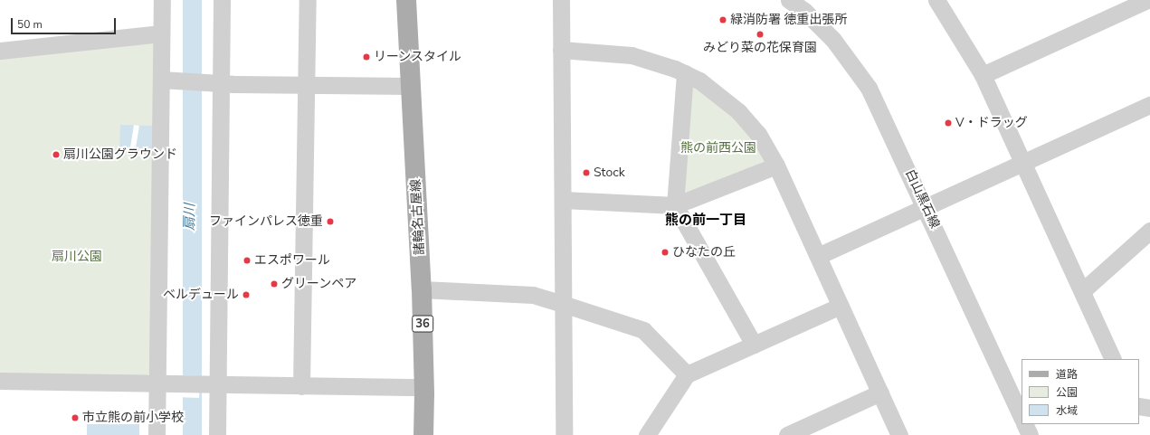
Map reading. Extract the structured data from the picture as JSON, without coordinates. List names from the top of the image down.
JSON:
{
  "streets": {
    "main road": ["諸輪名古屋線", "36"],
    "street": ["白山黒石線"]
  },
  "districts": ["熊の前一丁目"],
  "water": ["扇川"],
  "parks": ["熊の前西公園", "扇川公園"],
  "places": [
    "緑消防署 徳重出張所",
    "みどり菜の花保育園",
    "リーンスタイル",
    "V・ドラッグ",
    "扇川公園グラウンド",
    "Stock",
    "ファインパレス徳重",
    "ひなたの丘",
    "エスポワール",
    "グリーンペア",
    "ベルデュール",
    "市立熊の前小学校"
  ],
  "legend": ["道路", "公園", "水域"],
  "scale_bar": "50 m"
}
